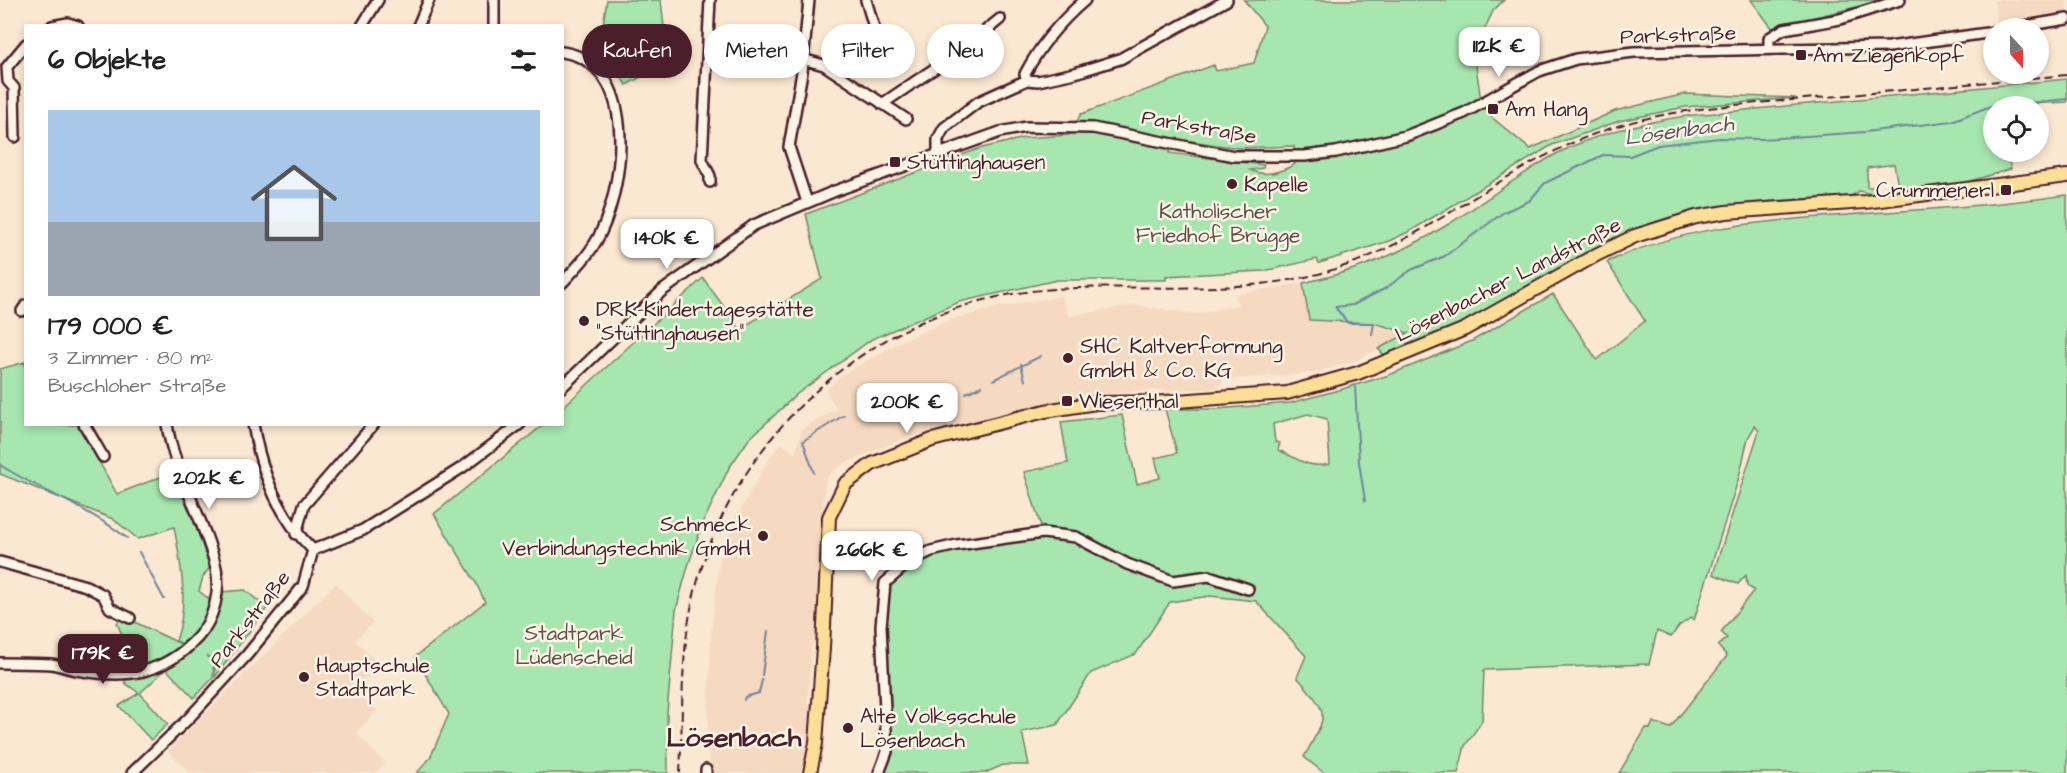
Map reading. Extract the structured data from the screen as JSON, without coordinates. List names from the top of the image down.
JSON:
{
  "streets": {
    "main road": ["Lösenbacher Landstraße"],
    "street": ["Parkstraße"]
  },
  "districts": ["Lösenbach"],
  "water": ["Lösenbach"],
  "parks": ["Katholischer Friedhof Brügge", "Stadtpark Lüdenscheid"],
  "places": {
    "transit": [
      "Am Ziegenkopf",
      "Am Hang",
      "Stüttinghausen",
      "Crummenerl",
      "Wiesenthal"
    ],
    "other": [
      "Kapelle",
      "DRK-Kindertagesstätte \"Stüttinghausen\"",
      "SHC Kaltverformung GmbH & Co. KG",
      "Schmeck Verbindungstechnik GmbH",
      "Hauptschule Stadtpark",
      "Alte Volksschule Lösenbach"
    ]
  },
  "north": "bottom",
  "page": {
    "chip": [
      "Kaufen",
      "Mieten",
      "Filter",
      "Neu"
    ],
    "heading": "6 Objekte",
    "price": [
      "112K €",
      "140K €",
      "200K €",
      "202K €",
      "266K €",
      "179K €"
    ],
    "list": [
      {
        "name": "179 000 €",
        "note": "3 Zimmer · 80 m² · Buschloher Straße"
      }
    ]
  }
}
